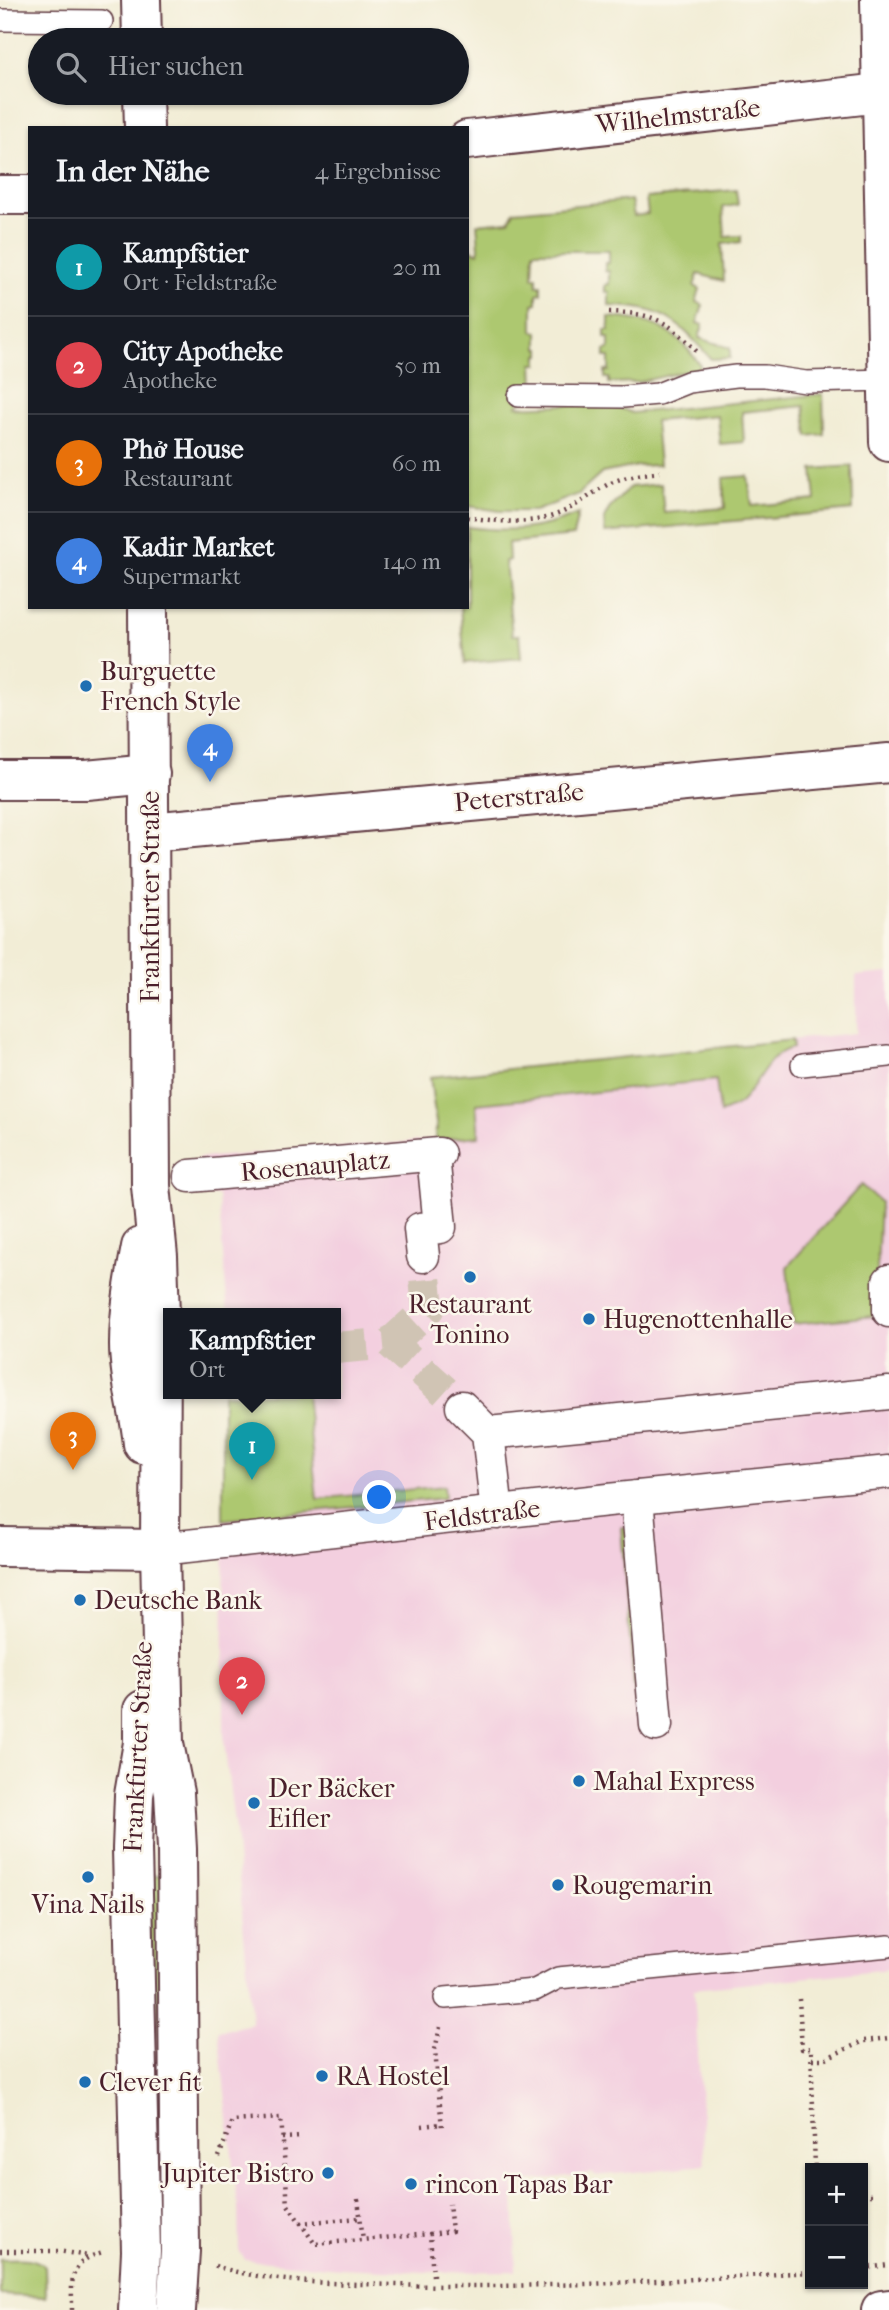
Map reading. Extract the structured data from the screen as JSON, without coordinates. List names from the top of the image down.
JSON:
{
  "streets": {
    "main road": ["Wilhelmstraße", "Peterstraße", "Frankfurter Straße"],
    "street": ["Rosenauplatz", "Feldstraße"]
  },
  "crossings": [
    ["Peterstraße", "Frankfurter Straße"],
    ["Frankfurter Straße", "Feldstraße"]
  ],
  "places": [
    "Burguette French Style",
    "Restaurant Tonino",
    "Hugenottenhalle",
    "Deutsche Bank",
    "Mahal Express",
    "Der Bäcker Eifler",
    "Vina Nails",
    "Rougemarin",
    "RA Hostel",
    "Clever fit",
    "Jupiter Bistro",
    "rincon Tapas Bar"
  ],
  "page": {
    "search": "Hier suchen",
    "heading": ["In der Nähe", "4 Ergebnisse"],
    "list": [
      {
        "mark": "1",
        "name": "Kampfstier",
        "note": "Ort · Feldstraße",
        "value": "20 m"
      },
      {
        "mark": "2",
        "name": "City Apotheke",
        "note": "Apotheke",
        "value": "50 m"
      },
      {
        "mark": "3",
        "name": "Phở House",
        "note": "Restaurant",
        "value": "60 m"
      },
      {
        "mark": "4",
        "name": "Kadir Market",
        "note": "Supermarkt",
        "value": "140 m"
      }
    ],
    "pins": [
      "4",
      "3",
      "1",
      "2"
    ],
    "popup": ["Kampfstier", "Ort"],
    "map_buttons": ["+", "−"]
  }
}
